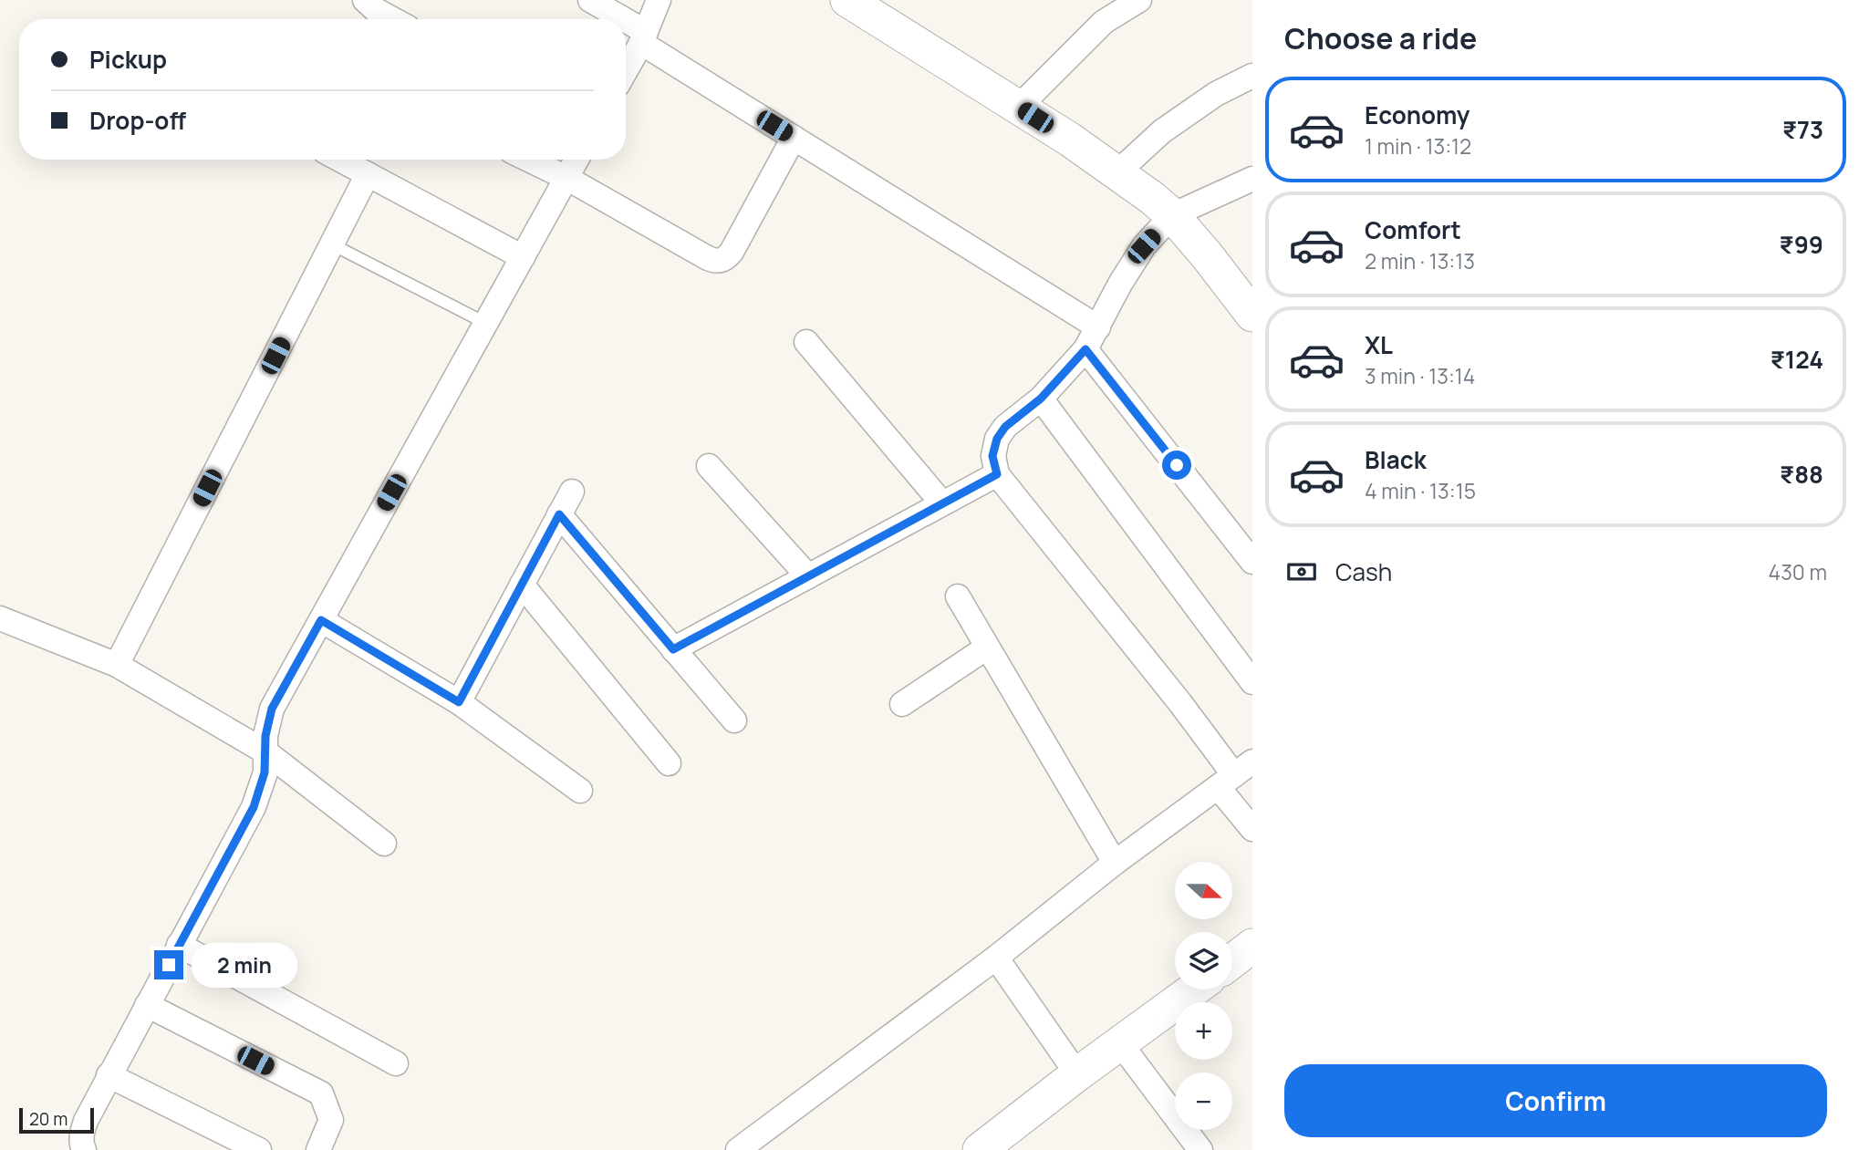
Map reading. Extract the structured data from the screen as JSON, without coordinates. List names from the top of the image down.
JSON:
{
  "scale_bar": "20 m",
  "north": "right",
  "page": {
    "heading": "Choose a ride",
    "banner": ["Pickup", "Drop-off"],
    "list": [
      {
        "name": "Economy",
        "note": "1 min · 13:12",
        "value": "₹73"
      },
      {
        "name": "Comfort",
        "note": "2 min · 13:13",
        "value": "₹99"
      },
      {
        "name": "XL",
        "note": "3 min · 13:14",
        "value": "₹124"
      },
      {
        "name": "Black",
        "note": "4 min · 13:15",
        "value": "₹88"
      }
    ],
    "pay": ["Cash", "430 m"],
    "map_buttons": ["+", "−"],
    "bubble": "2 min",
    "buttons": "Confirm",
    "scale": "20 m"
  }
}
